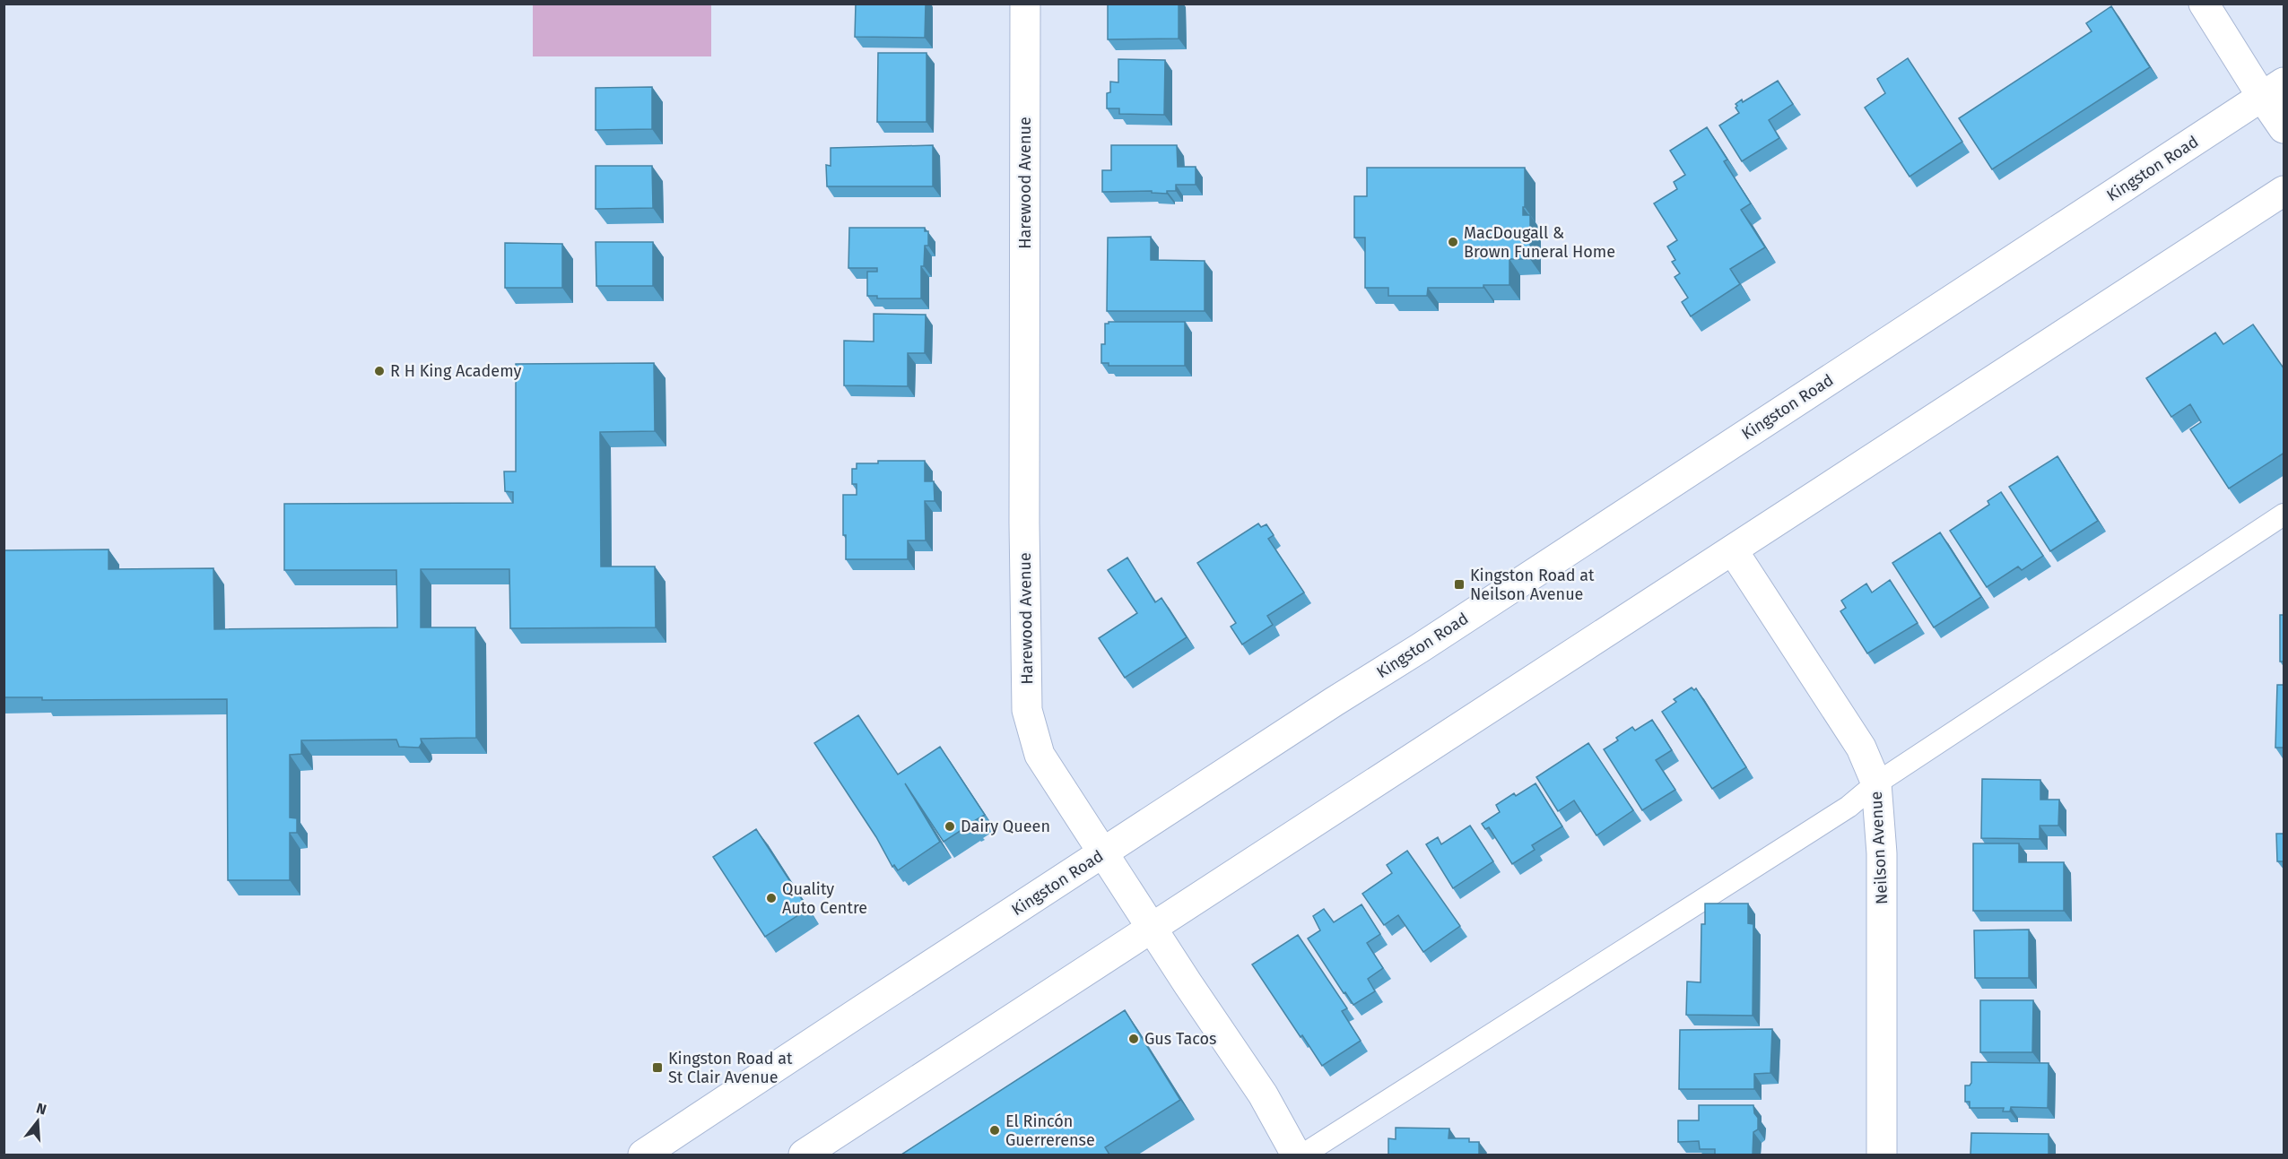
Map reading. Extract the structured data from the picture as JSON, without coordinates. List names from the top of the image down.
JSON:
{
  "streets": {
    "main road": ["Kingston Road", "Harewood Avenue", "Neilson Avenue"]
  },
  "crossings": [
    ["Kingston Road", "Harewood Avenue"]
  ],
  "places": {
    "other": [
      "MacDougall & Brown Funeral Home",
      "R H King Academy",
      "Dairy Queen",
      "Quality Auto Centre",
      "Gus Tacos",
      "El Rincón Guerrerense"
    ],
    "transit": ["Kingston Road at Neilson Avenue", "Kingston Road at St Clair Avenue"]
  },
  "north": "top"
}
